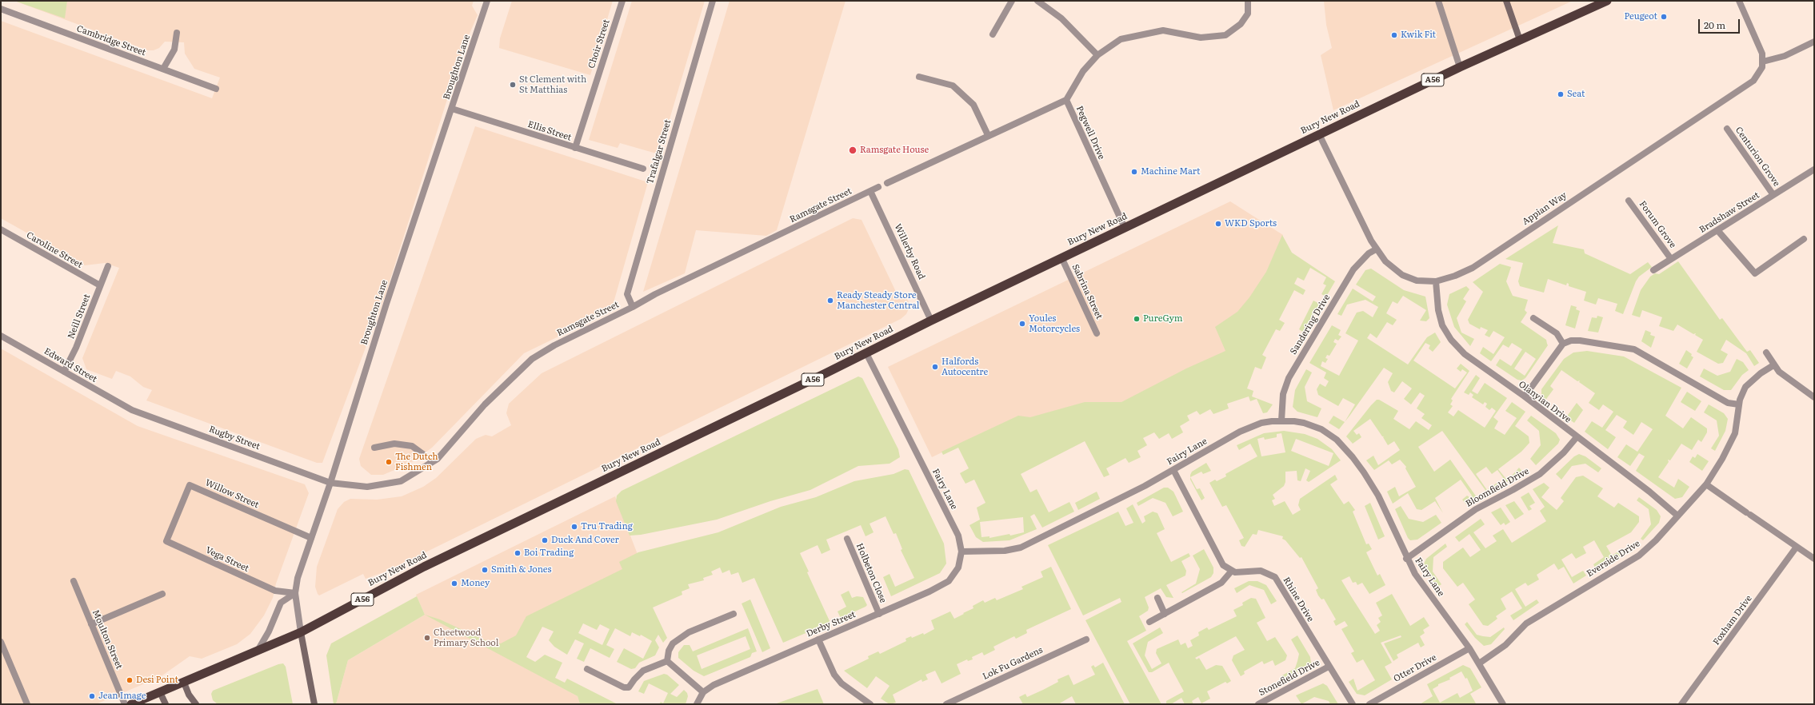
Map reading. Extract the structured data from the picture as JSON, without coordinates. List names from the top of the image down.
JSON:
{
  "streets": {
    "highway": ["A56", "Bury New Road"],
    "street": [
      "Cambridge Street",
      "Choir Street",
      "Broughton Lane",
      "Ellis Street",
      "Pegwell Drive",
      "Trafalgar Street",
      "Centurion Grove",
      "Ramsgate Street",
      "Appian Way",
      "Bradshaw Street",
      "Forum Grove",
      "Caroline Street",
      "Willerby Road",
      "Sabrina Street",
      "Neill Street",
      "Sandering Drive",
      "Edward Street",
      "Olanyian Drive",
      "Rugby Street",
      "Fairy Lane",
      "Bloomfield Drive",
      "Willow Street",
      "Everside Drive",
      "Vega Street",
      "Holbeton Close",
      "Rhine Drive",
      "Foxham Drive",
      "Derby Street",
      "Moulton Street",
      "Lok Fu Gardens",
      "Otter Drive",
      "Stonefield Drive"
    ]
  },
  "crossings": [
    ["Choir Street", "Ellis Street"],
    ["Broughton Lane", "Bury New Road"],
    ["Broughton Lane", "Ellis Street"],
    ["Broughton Lane", "Ramsgate Street"],
    ["Broughton Lane", "Rugby Street"],
    ["Broughton Lane", "Willow Street"],
    ["Broughton Lane", "Vega Street"],
    ["Bury New Road", "Pegwell Drive"],
    ["Bury New Road", "Appian Way"],
    ["Bury New Road", "Willerby Road"],
    ["Bury New Road", "Sabrina Street"],
    ["Bury New Road", "Fairy Lane"],
    ["Trafalgar Street", "Ramsgate Street"],
    ["Centurion Grove", "Bradshaw Street"],
    ["Ramsgate Street", "Willerby Road"],
    ["Ramsgate Street", "Rugby Street"],
    ["Appian Way", "Sandering Drive"],
    ["Appian Way", "Olanyian Drive"],
    ["Bradshaw Street", "Forum Grove"],
    ["Caroline Street", "Neill Street"],
    ["Neill Street", "Edward Street"],
    ["Sandering Drive", "Fairy Lane"],
    ["Edward Street", "Rugby Street"],
    ["Olanyian Drive", "Bloomfield Drive"],
    ["Olanyian Drive", "Everside Drive"],
    ["Fairy Lane", "Bloomfield Drive"],
    ["Fairy Lane", "Everside Drive"],
    ["Fairy Lane", "Derby Street"],
    ["Fairy Lane", "Otter Drive"],
    ["Willow Street", "Vega Street"],
    ["Holbeton Close", "Derby Street"],
    ["Rhine Drive", "Stonefield Drive"]
  ],
  "places": [
    "Peugeot",
    "Kwik Fit",
    "St Clement with St Matthias",
    "Seat",
    "Ramsgate House",
    "Machine Mart",
    "WKD Sports",
    "Ready Steady Store Manchester Central",
    "PureGym",
    "Youles Motorcycles",
    "Halfords Autocentre",
    "The Dutch Fishmen",
    "Tru Trading",
    "Duck And Cover",
    "Boi Trading",
    "Smith & Jones",
    "Money",
    "Cheetwood Primary School",
    "Desi Point",
    "Jean Image"
  ],
  "scale_bar": "20 m"
}
